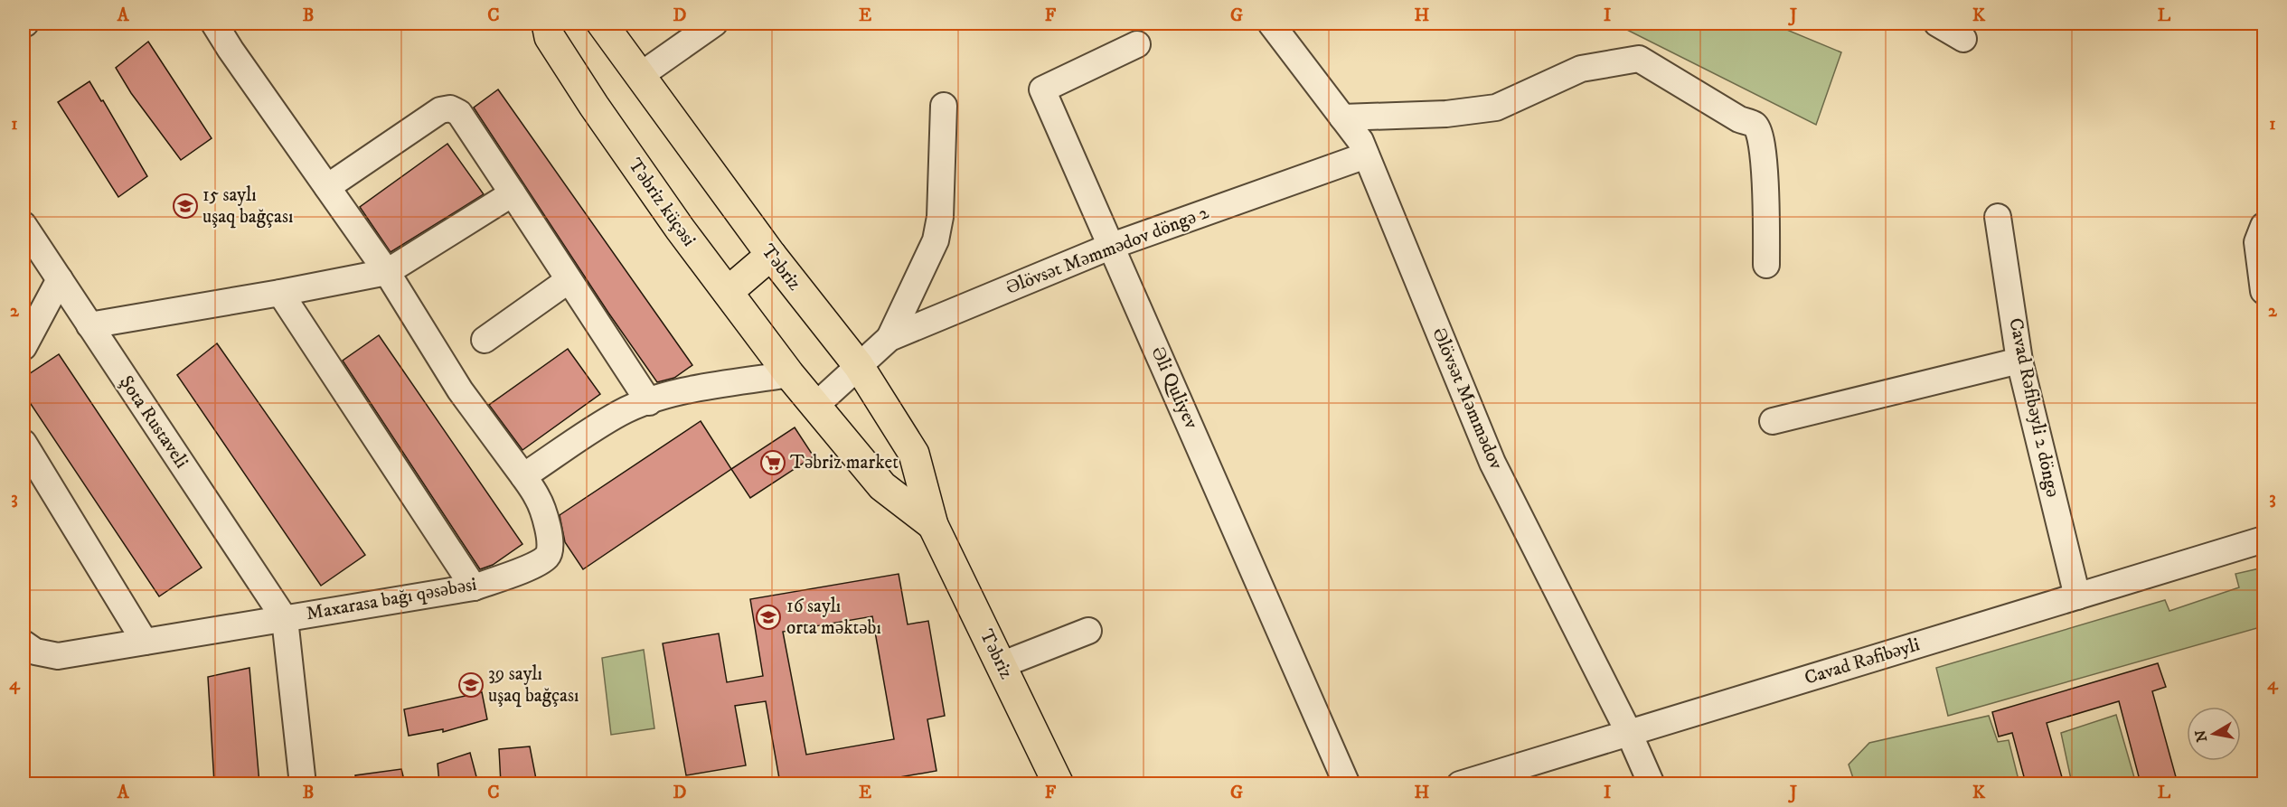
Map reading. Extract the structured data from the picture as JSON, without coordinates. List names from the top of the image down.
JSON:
{
  "streets": {
    "main road": ["Təbriz küçəsi", "Təbriz"],
    "street": [
      "Əlövsət Məmmədov döngə 2",
      "Əli Quliyev",
      "Əlövsət Məmmədov",
      "Cavad Rəfibəyli 2 döngə",
      "Şota Rustaveli",
      "Maxarasa bağı qəsəbəsi",
      "Cavad Rəfibəyli"
    ]
  },
  "crossings": [
    ["Təbriz küçəsi", "Təbriz"],
    ["Əlövsət Məmmədov döngə 2", "Təbriz"],
    ["Əlövsət Məmmədov döngə 2", "Əli Quliyev"],
    ["Əlövsət Məmmədov döngə 2", "Əlövsət Məmmədov"],
    ["Əlövsət Məmmədov", "Cavad Rəfibəyli"],
    ["Cavad Rəfibəyli 2 döngə", "Cavad Rəfibəyli"],
    ["Şota Rustaveli", "Maxarasa bağı qəsəbəsi"]
  ],
  "places": {
    "school or university": ["15 saylı uşaq bağçası", "16 saylı orta məktəbı", "39 saylı uşaq bağçası"],
    "supermarket": ["Təbriz market"]
  },
  "north": "left",
  "grid": {
    "columns": [
      "A",
      "B",
      "C",
      "D",
      "E",
      "F",
      "G",
      "H",
      "I",
      "J",
      "K",
      "L"
    ],
    "rows": [
      "1",
      "2",
      "3",
      "4"
    ]
  }
}
